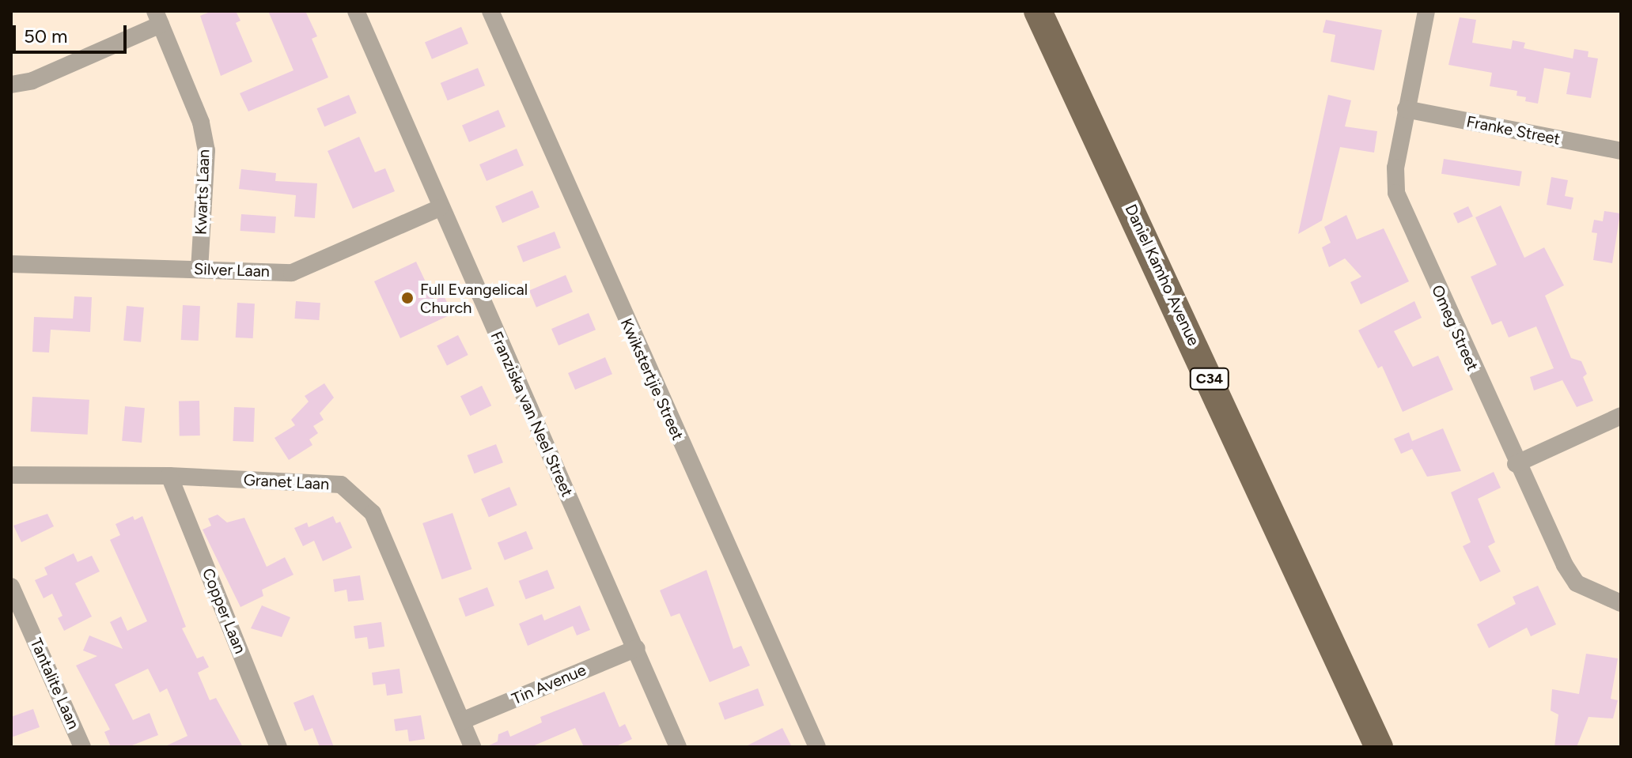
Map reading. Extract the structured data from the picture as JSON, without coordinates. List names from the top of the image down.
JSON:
{
  "streets": {
    "main road": ["Daniel Kamho Avenue", "C34"],
    "street": [
      "Franke Street",
      "Kwarts Laan",
      "Silver Laan",
      "Omeg Street",
      "Kwikstertjie Street",
      "Franziska van Neel Street",
      "Granet Laan",
      "Copper Laan",
      "Tantalite Laan",
      "Tin Avenue"
    ]
  },
  "crossings": [
    ["Franke Street", "Omeg Street"],
    ["Kwarts Laan", "Silver Laan"],
    ["Silver Laan", "Franziska van Neel Street"],
    ["Franziska van Neel Street", "Tin Avenue"],
    ["Granet Laan", "Copper Laan"],
    ["Granet Laan", "Tin Avenue"]
  ],
  "places": ["Full Evangelical Church"],
  "scale_bar": "50 m"
}
